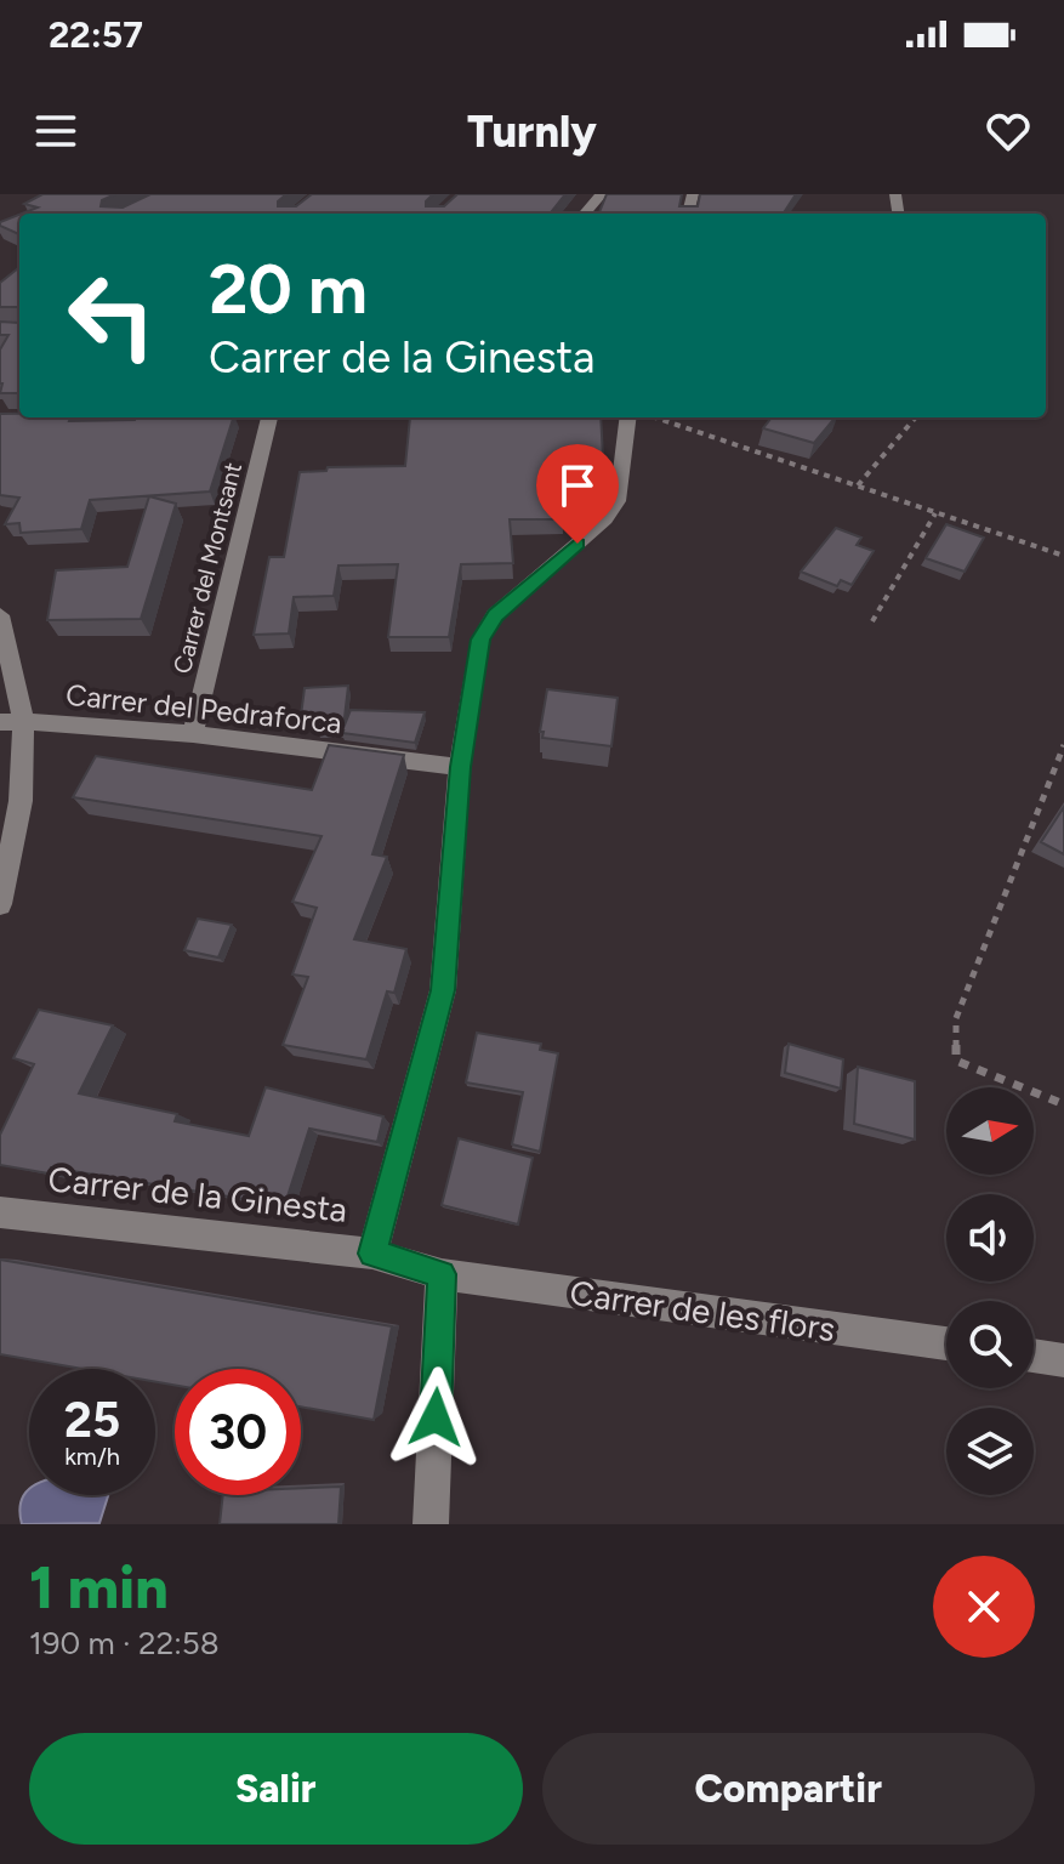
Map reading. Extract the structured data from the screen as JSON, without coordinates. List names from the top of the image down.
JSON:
{
  "streets": {
    "street": [
      "Carrer del Montsant",
      "Carrer del Pedraforca",
      "Carrer de la Ginesta",
      "Carrer de les flors"
    ]
  },
  "crossings": [
    ["Carrer del Montsant", "Carrer del Pedraforca"],
    ["Carrer de la Ginesta", "Carrer de les flors"]
  ],
  "north": "right",
  "page": {
    "status": "22:57",
    "header": "Turnly",
    "turn": ["20 m", "Carrer de la Ginesta"],
    "speed": "25 km/h",
    "limit": "30",
    "heading": ["1 min", "190 m · 22:58"],
    "buttons": ["Salir", "Compartir"]
  }
}
